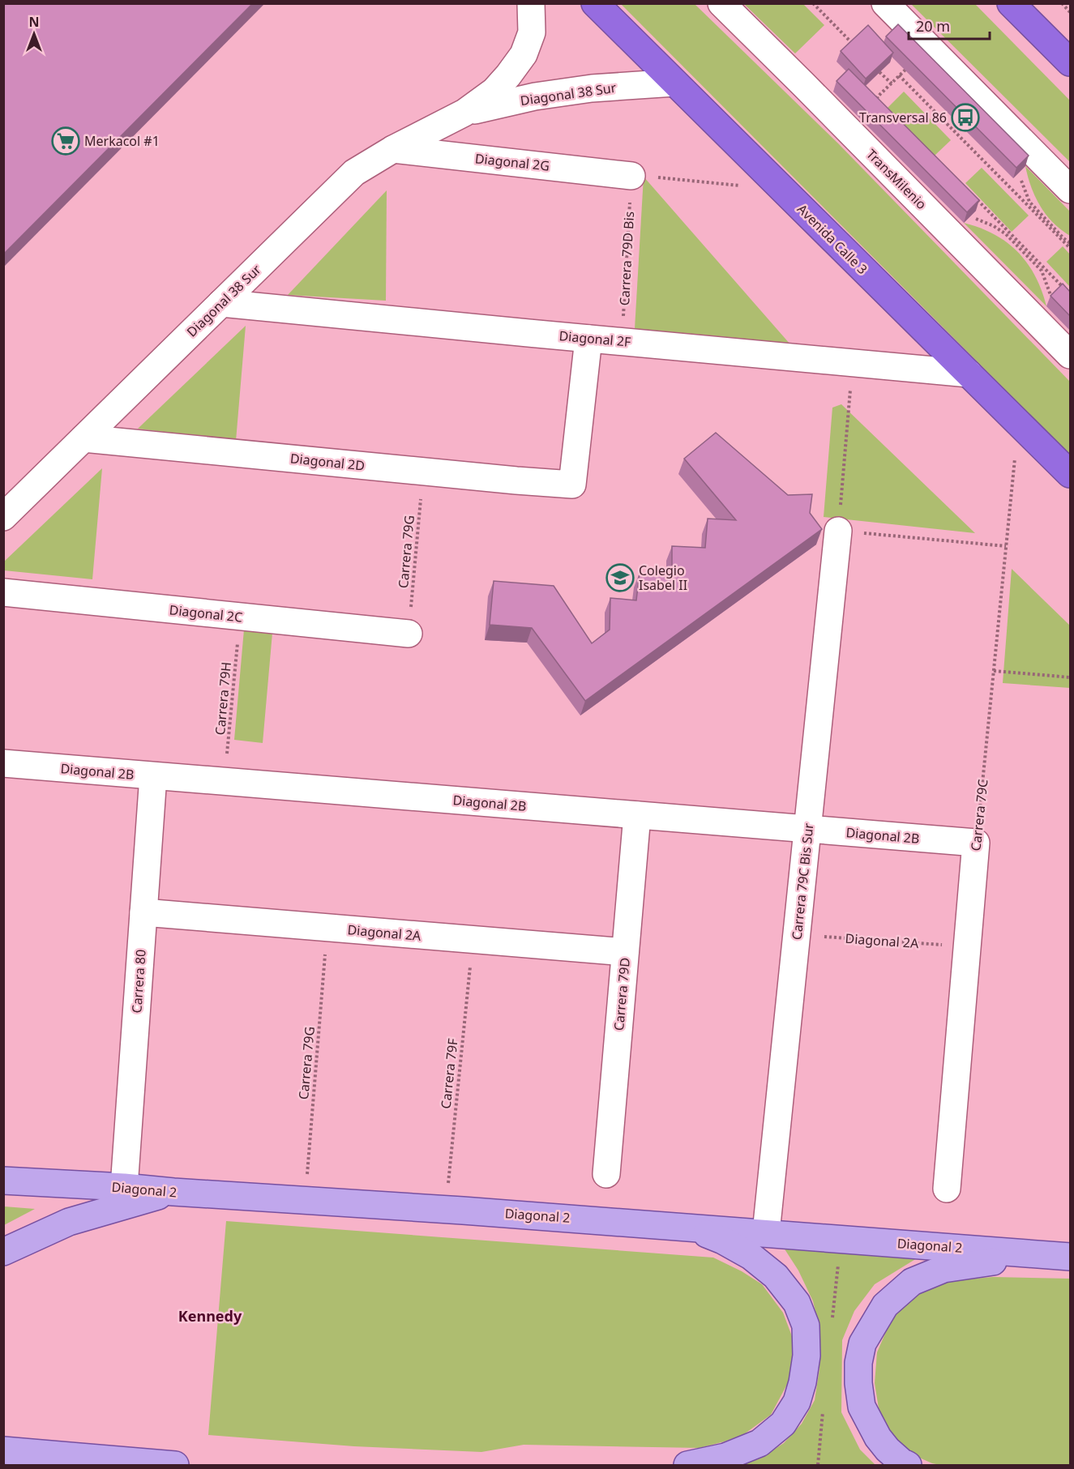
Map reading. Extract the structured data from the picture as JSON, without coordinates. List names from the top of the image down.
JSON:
{
  "streets": {
    "highway": ["Avenida Calle 3"],
    "main road": ["Diagonal 2"],
    "street": [
      "Diagonal 38 Sur",
      "Diagonal 2G",
      "TransMilenio",
      "Diagonal 2F",
      "Diagonal 2D",
      "Diagonal 2C",
      "Diagonal 2B",
      "Carrera 79C",
      "Carrera 79C Bis Sur",
      "Diagonal 2A",
      "Carrera 80",
      "Carrera 79D"
    ],
    "path": [
      "Carrera 79D Bis",
      "Carrera 79G",
      "Carrera 79H",
      "Carrera 79F"
    ]
  },
  "crossings": [
    ["Diagonal 38 Sur", "Diagonal 2G"],
    ["Diagonal 38 Sur", "Avenida Calle 3"],
    ["Diagonal 38 Sur", "Diagonal 2F"],
    ["Diagonal 38 Sur", "Diagonal 2D"],
    ["Diagonal 2G", "Carrera 79D Bis"],
    ["Avenida Calle 3", "Diagonal 2F"],
    ["Carrera 79D Bis", "Diagonal 2F"],
    ["Diagonal 2F", "Diagonal 2D"],
    ["Diagonal 2D", "Carrera 79G"],
    ["Carrera 79G", "Diagonal 2C"],
    ["Carrera 79G", "Diagonal 2A"],
    ["Carrera 79G", "Diagonal 2"],
    ["Diagonal 2C", "Carrera 79H"],
    ["Carrera 79H", "Diagonal 2B"],
    ["Diagonal 2B", "Carrera 79C"],
    ["Diagonal 2B", "Carrera 79C Bis Sur"],
    ["Diagonal 2B", "Carrera 80"],
    ["Diagonal 2B", "Carrera 79D"],
    ["Carrera 79C", "Diagonal 2A"],
    ["Carrera 79C Bis Sur", "Diagonal 2A"],
    ["Carrera 79C Bis Sur", "Diagonal 2"],
    ["Diagonal 2A", "Carrera 80"],
    ["Diagonal 2A", "Carrera 79D"],
    ["Diagonal 2A", "Carrera 79F"],
    ["Carrera 80", "Diagonal 2"],
    ["Carrera 79F", "Diagonal 2"]
  ],
  "districts": ["Kennedy"],
  "places": {
    "bus stop": ["Transversal 86"],
    "supermarket": ["Merkacol #1"],
    "school or university": ["Colegio Isabel II"]
  },
  "scale_bar": "20 m",
  "north": "top"
}
